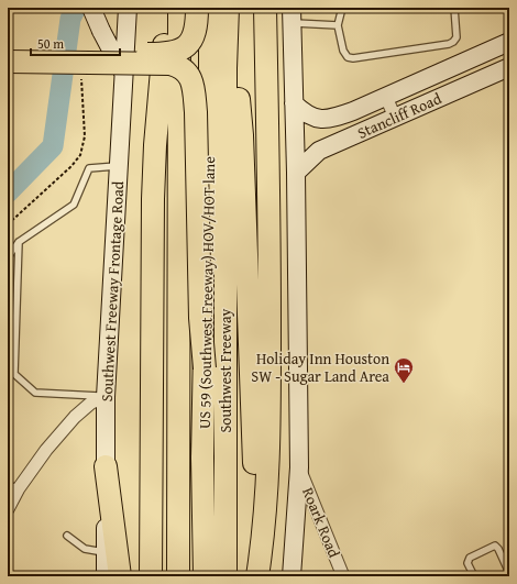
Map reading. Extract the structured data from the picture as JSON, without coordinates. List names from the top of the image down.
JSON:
{
  "streets": {
    "highway": ["US 59 (Southwest Freeway) HOV/HOT lane", "Southwest Freeway"],
    "main road": ["Stancliff Road", "Southwest Freeway Frontage Road"],
    "street": ["Roark Road"]
  },
  "places": {
    "hotel": ["Holiday Inn Houston SW - Sugar Land Area"]
  },
  "scale_bar": "50 m"
}
